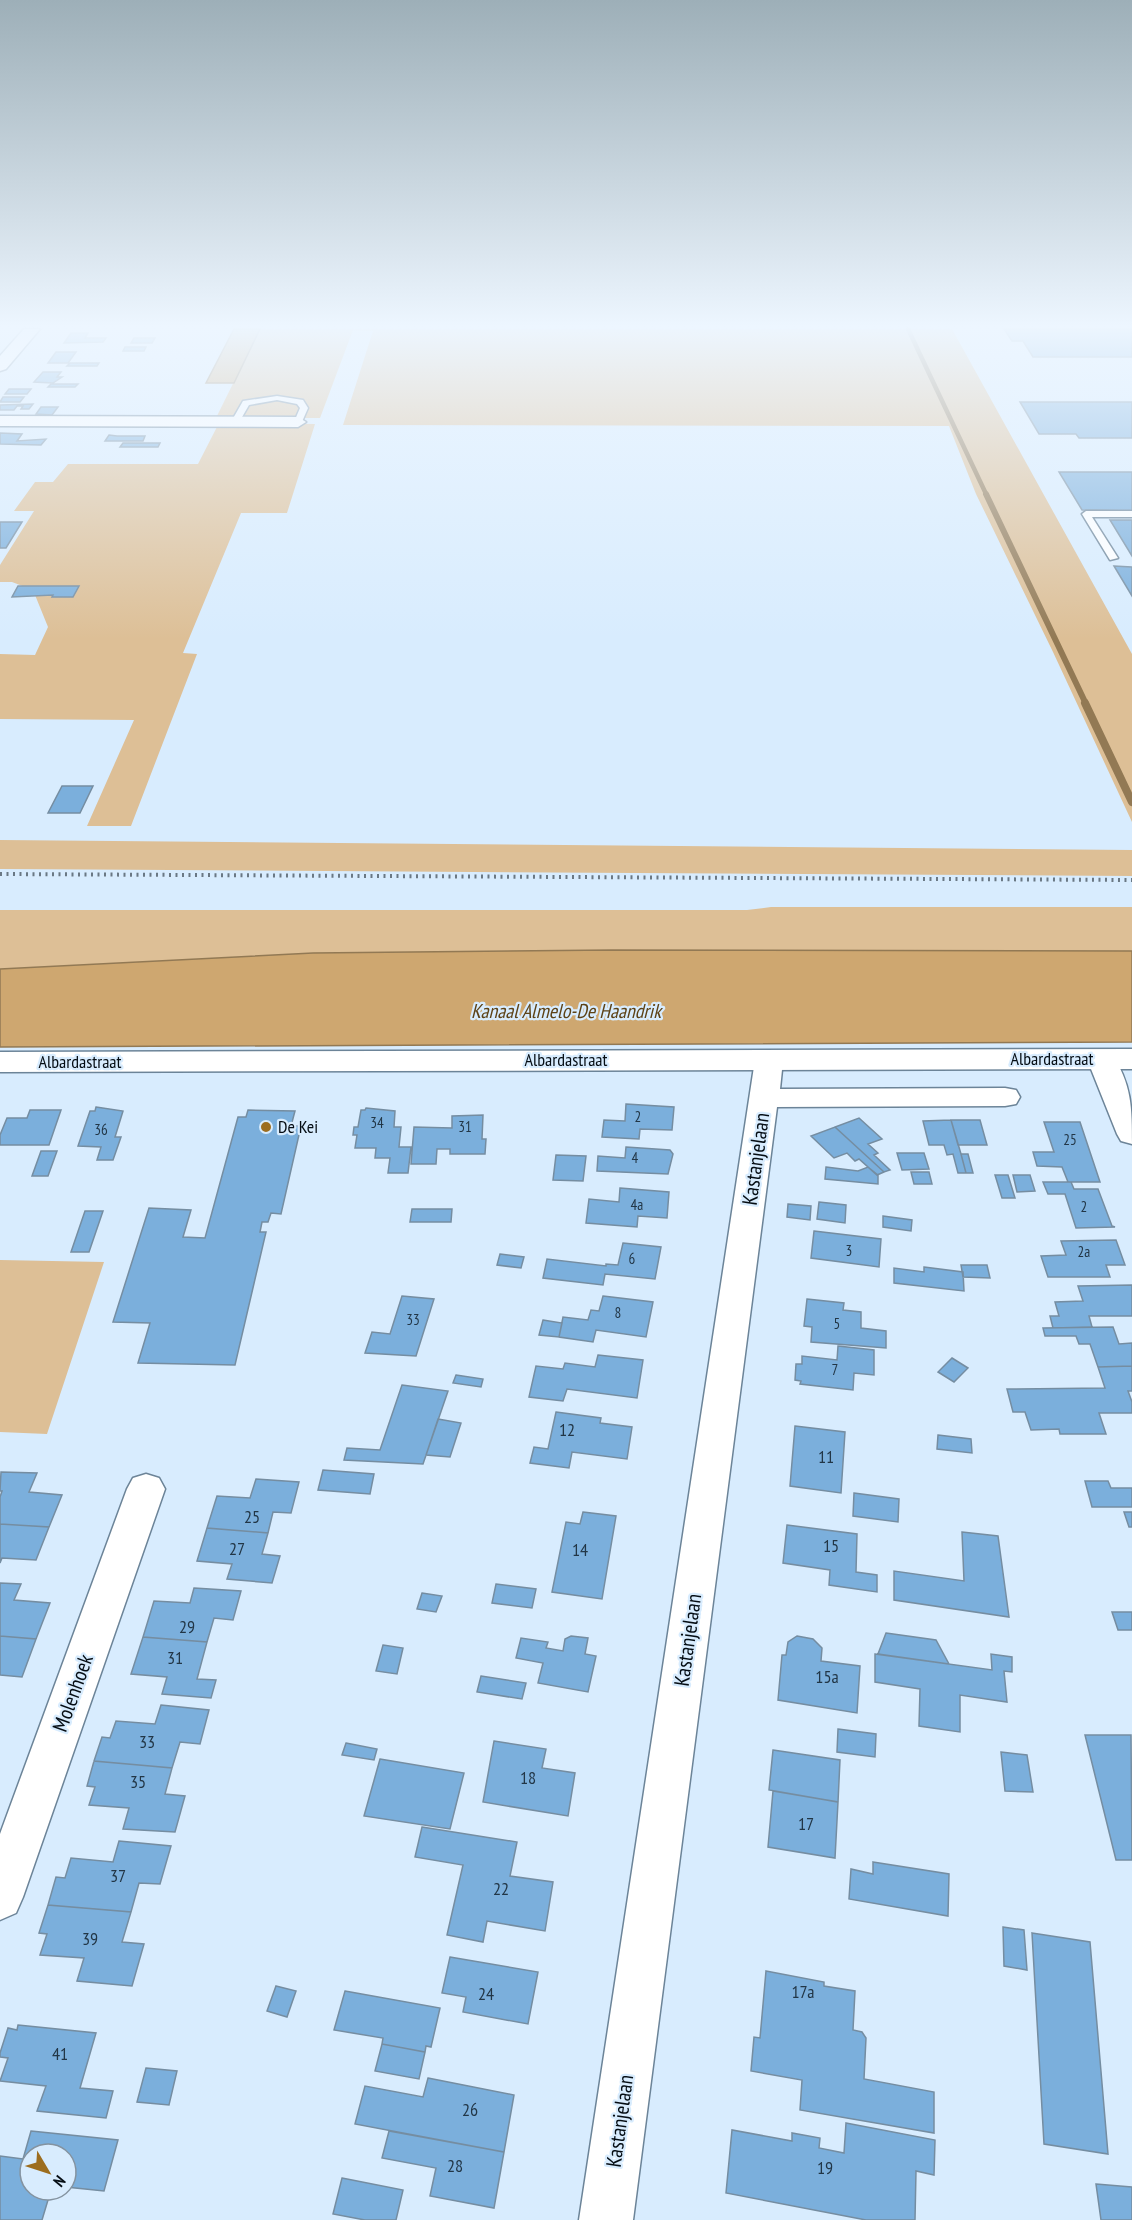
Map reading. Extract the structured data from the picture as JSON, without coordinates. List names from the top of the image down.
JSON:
{
  "streets": {
    "street": ["Albardastraat", "Kastanjelaan", "Molenhoek"]
  },
  "crossings": [
    ["Albardastraat", "Kastanjelaan"]
  ],
  "water": ["Kanaal Almelo-De Haandrik"],
  "places": ["De Kei"],
  "house_numbers": [
    "2",
    "34",
    "31",
    "36",
    "25",
    "4",
    "4a",
    "2",
    "3",
    "2a",
    "6",
    "8",
    "33",
    "5",
    "7",
    "12",
    "11",
    "25",
    "15",
    "27",
    "14",
    "29",
    "31",
    "15a",
    "33",
    "18",
    "35",
    "17",
    "37",
    "22",
    "39",
    "17a",
    "24",
    "41",
    "26",
    "28",
    "19"
  ],
  "north": "bottom right"
}
